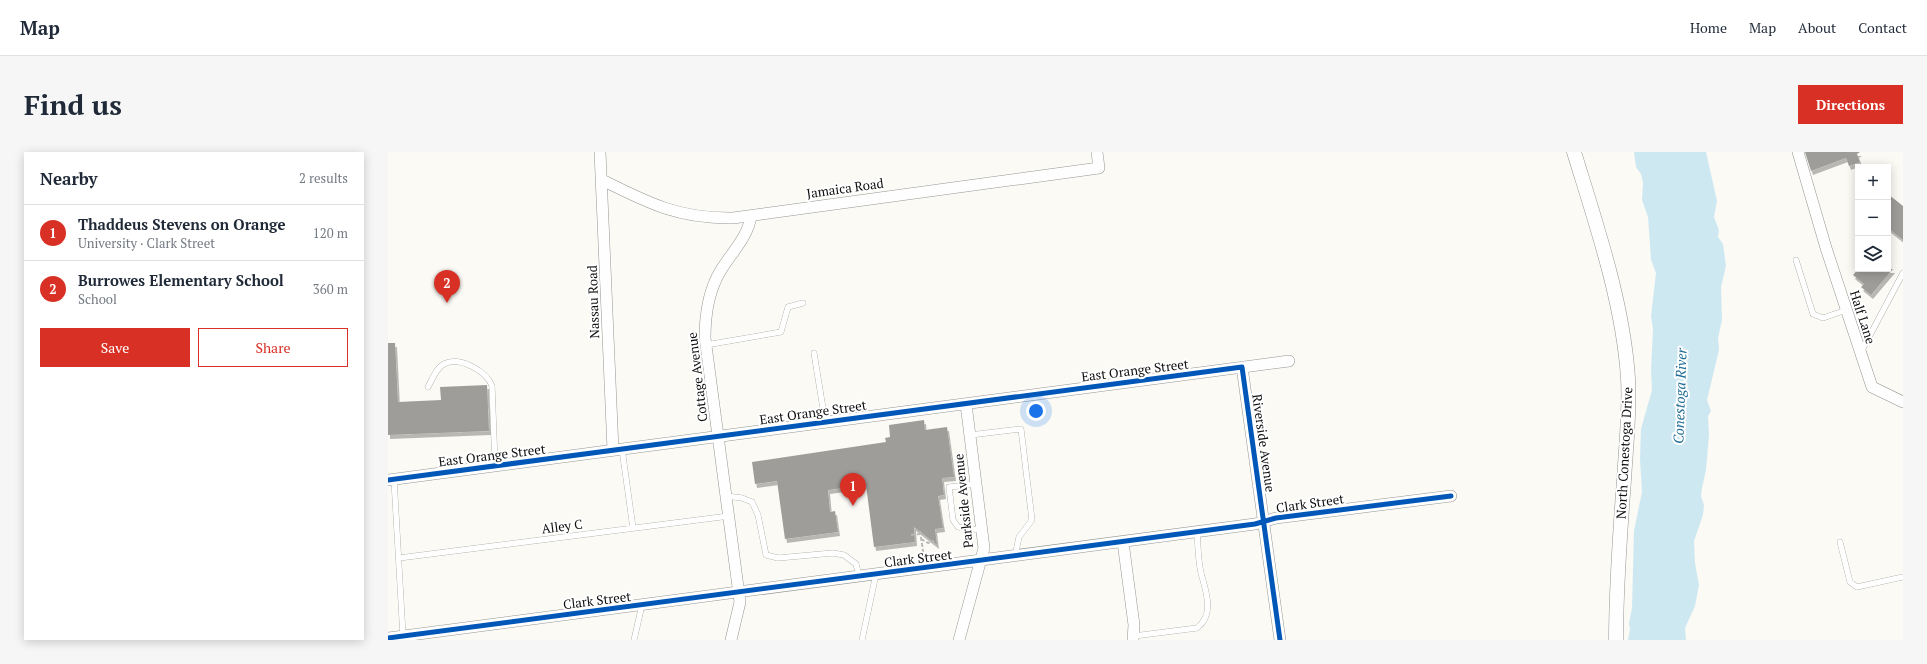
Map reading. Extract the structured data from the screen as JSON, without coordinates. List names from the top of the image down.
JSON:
{
  "streets": {
    "street": [
      "Jamaica Road",
      "Nassau Road",
      "Half Lane",
      "East Orange Street",
      "Cottage Avenue",
      "Riverside Avenue",
      "North Conestoga Drive",
      "Parkside Avenue",
      "Clark Street"
    ],
    "lane": ["Alley C"]
  },
  "crossings": [
    ["Jamaica Road", "Nassau Road"],
    ["Jamaica Road", "Cottage Avenue"],
    ["Nassau Road", "East Orange Street"],
    ["East Orange Street", "Cottage Avenue"],
    ["East Orange Street", "Riverside Avenue"],
    ["East Orange Street", "Parkside Avenue"],
    ["Cottage Avenue", "Clark Street"],
    ["Cottage Avenue", "Alley C"],
    ["Riverside Avenue", "Clark Street"],
    ["Parkside Avenue", "Clark Street"]
  ],
  "water": ["Conestoga River"],
  "page": {
    "header": "Map",
    "nav": [
      "Home",
      "Map",
      "About",
      "Contact"
    ],
    "buttons": [
      "Directions",
      ["Save", "Share"]
    ],
    "title": "Find us",
    "heading": ["Nearby", "2 results"],
    "map_buttons": ["+", "−"],
    "list": [
      {
        "mark": "1",
        "name": "Thaddeus Stevens on Orange",
        "note": "University · Clark Street",
        "value": "120 m"
      },
      {
        "mark": "2",
        "name": "Burrowes Elementary School",
        "note": "School",
        "value": "360 m"
      }
    ],
    "pins": ["2", "1"]
  }
}
